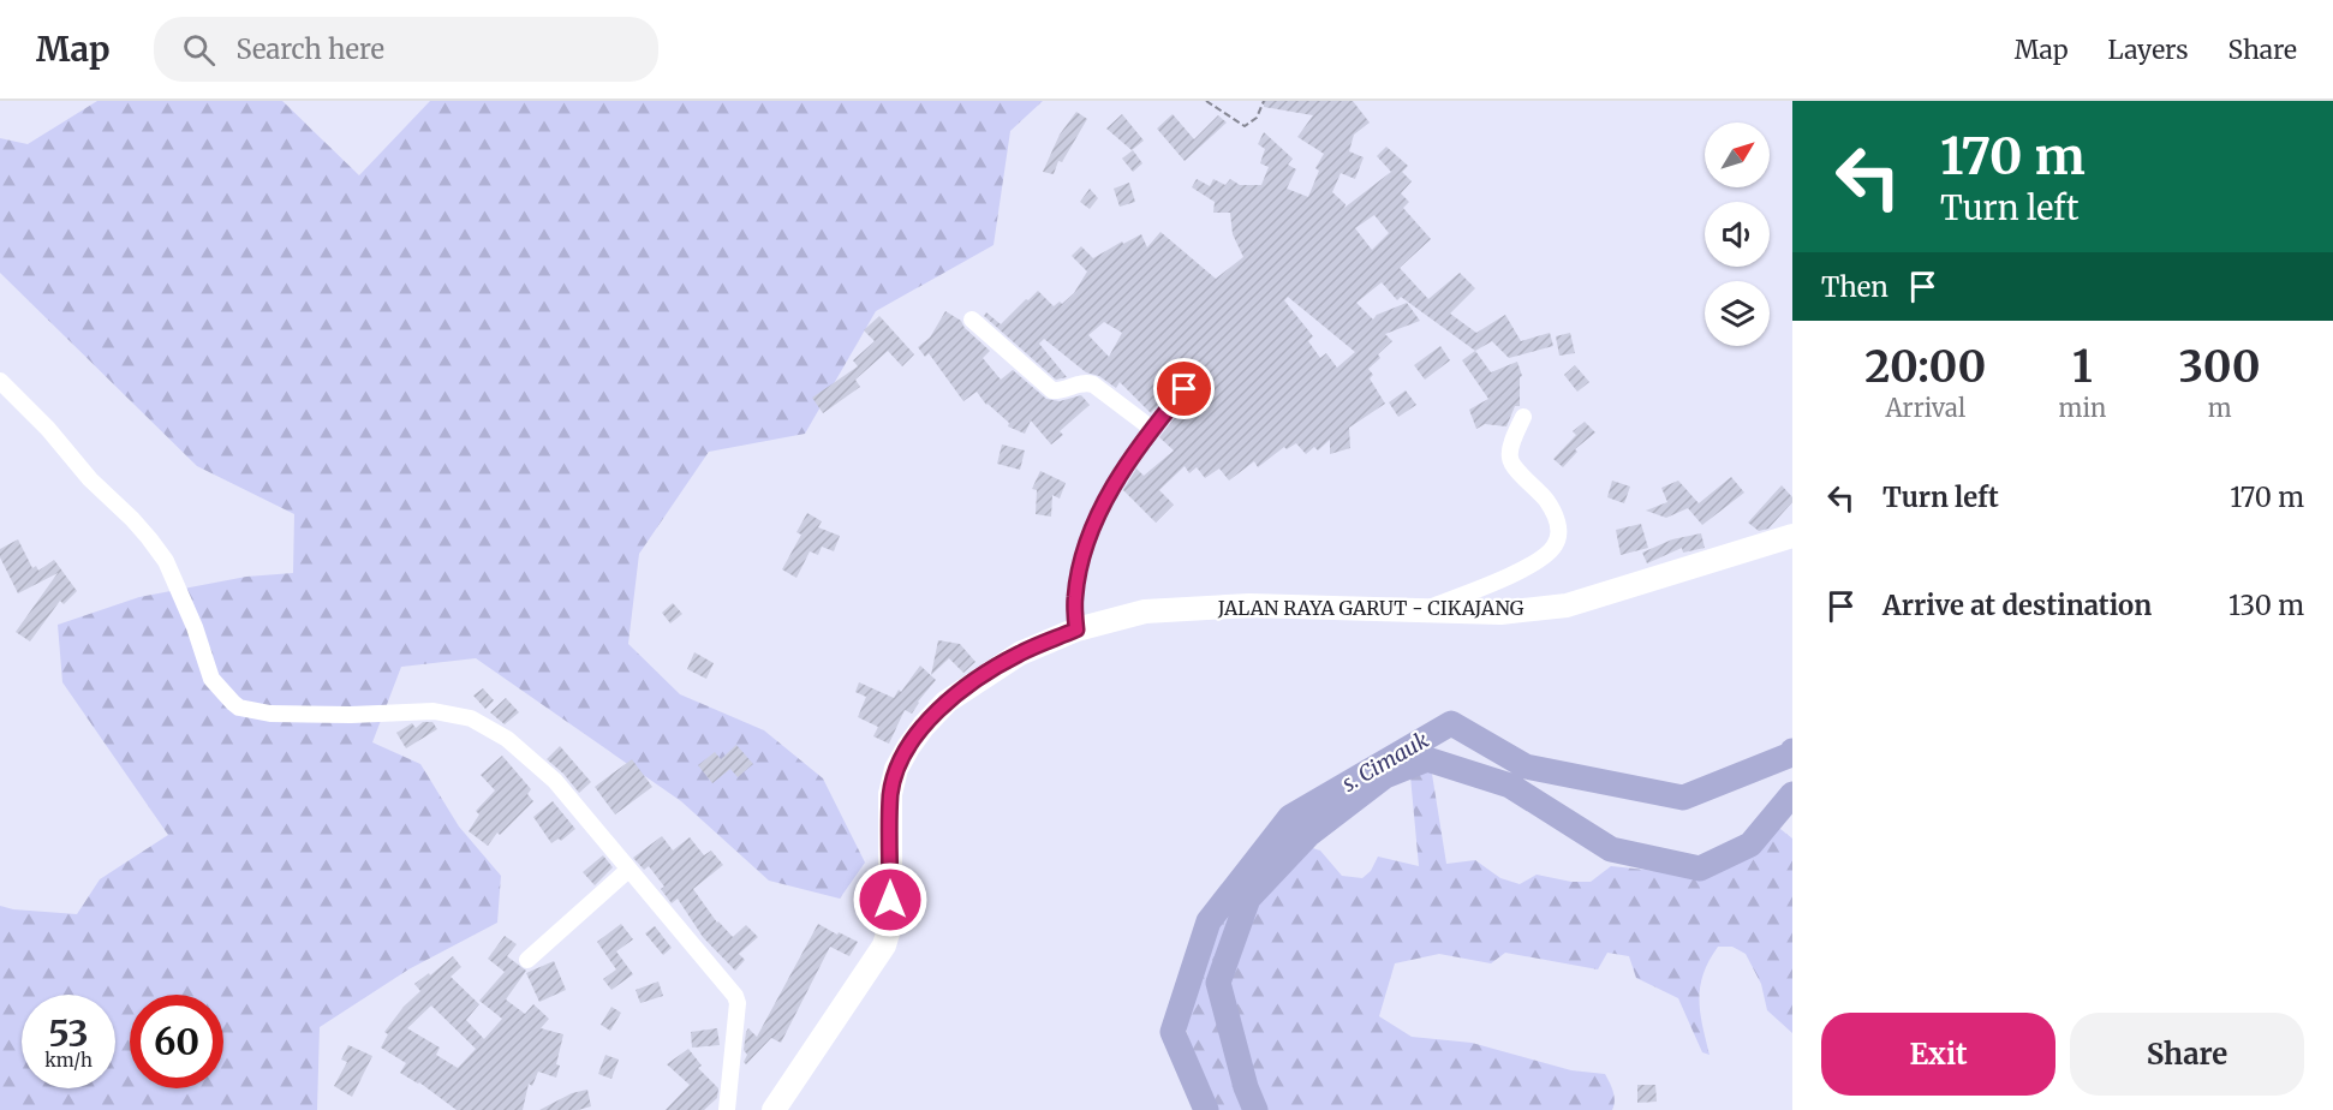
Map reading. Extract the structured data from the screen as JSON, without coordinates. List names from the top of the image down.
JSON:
{
  "streets": {
    "main road": ["JALAN RAYA GARUT - CIKAJANG"]
  },
  "water": ["s. Cimauk"],
  "north": "top right",
  "page": {
    "header": "Map",
    "search": "Search here",
    "nav": ["Map", "Layers", "Share"],
    "turn": ["170 m", "Turn left"],
    "then": "Then",
    "eta": [
      "20:00",
      "Arrival",
      "1",
      "min",
      "300",
      "m"
    ],
    "list": [
      {
        "name": "Turn left",
        "value": "170 m"
      },
      {
        "name": "Arrive at destination",
        "value": "130 m"
      }
    ],
    "speed": "53 km/h",
    "limit": "60",
    "buttons": ["Exit", "Share"]
  }
}
